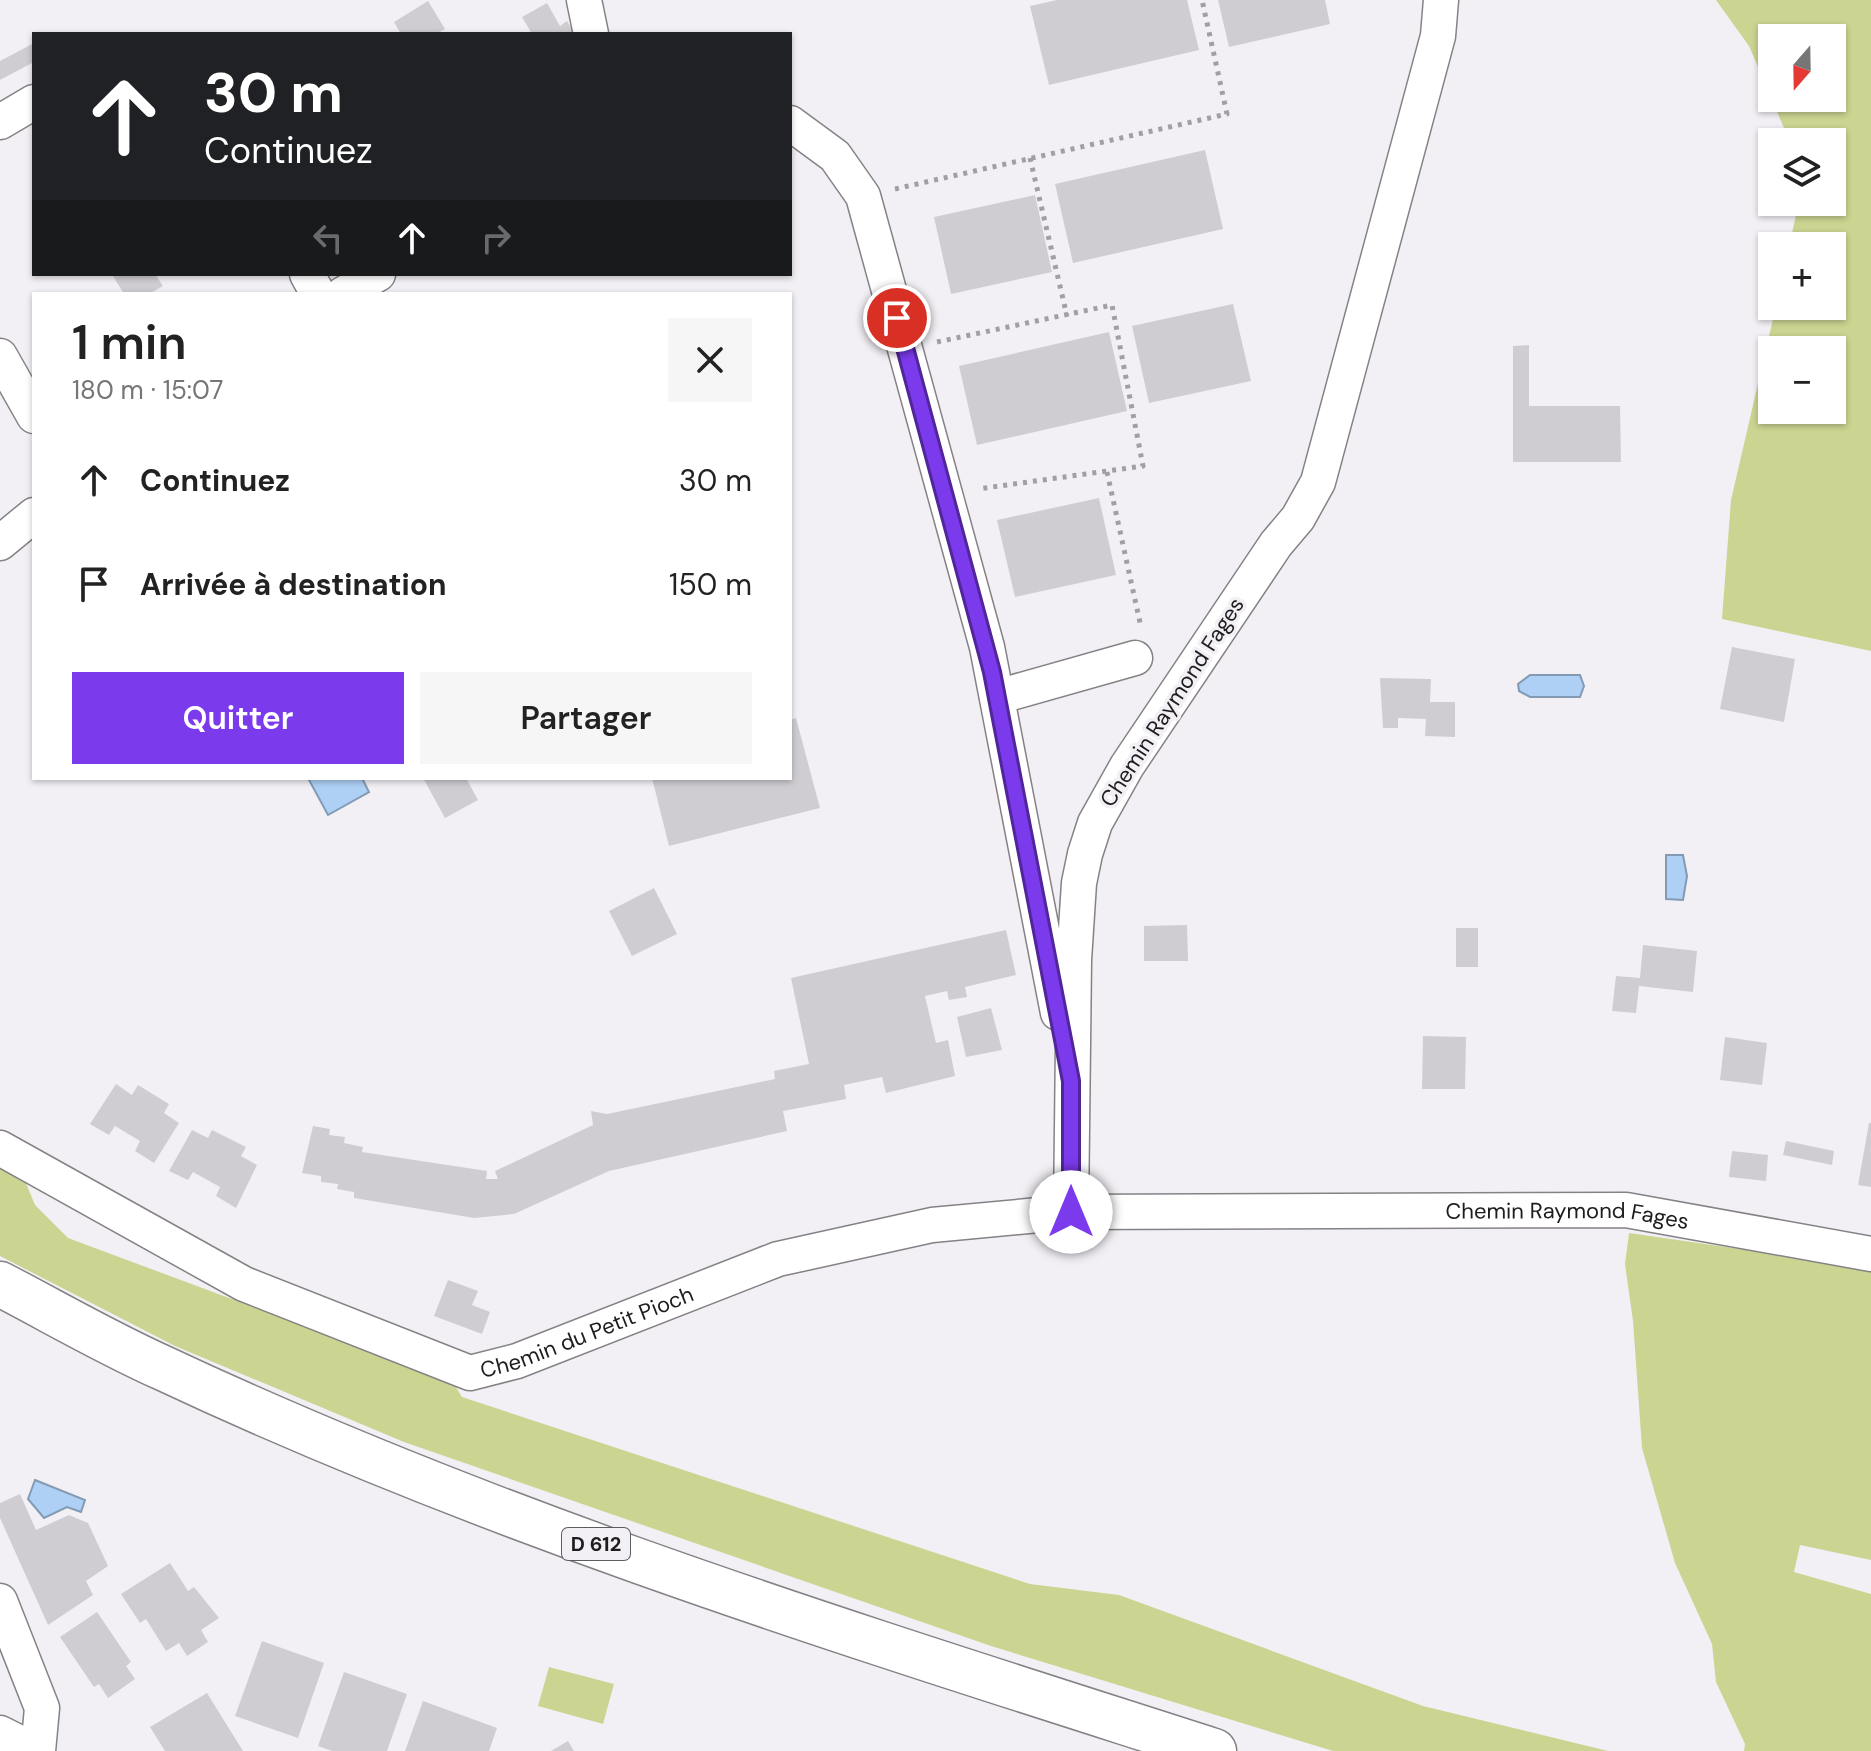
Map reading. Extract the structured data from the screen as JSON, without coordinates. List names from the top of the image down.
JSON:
{
  "streets": {
    "highway": ["D 612"],
    "street": ["Chemin Raymond Fages", "Chemin du Petit Pioch"]
  },
  "crossings": [
    ["Chemin Raymond Fages", "Chemin du Petit Pioch"]
  ],
  "north": "bottom",
  "page": {
    "map_buttons": ["+", "−"],
    "turn": ["30 m", "Continuez"],
    "heading": ["1 min", "180 m · 15:07"],
    "list": [
      {
        "name": "Continuez",
        "value": "30 m"
      },
      {
        "name": "Arrivée à destination",
        "value": "150 m"
      }
    ],
    "buttons": ["Quitter", "Partager"]
  }
}
